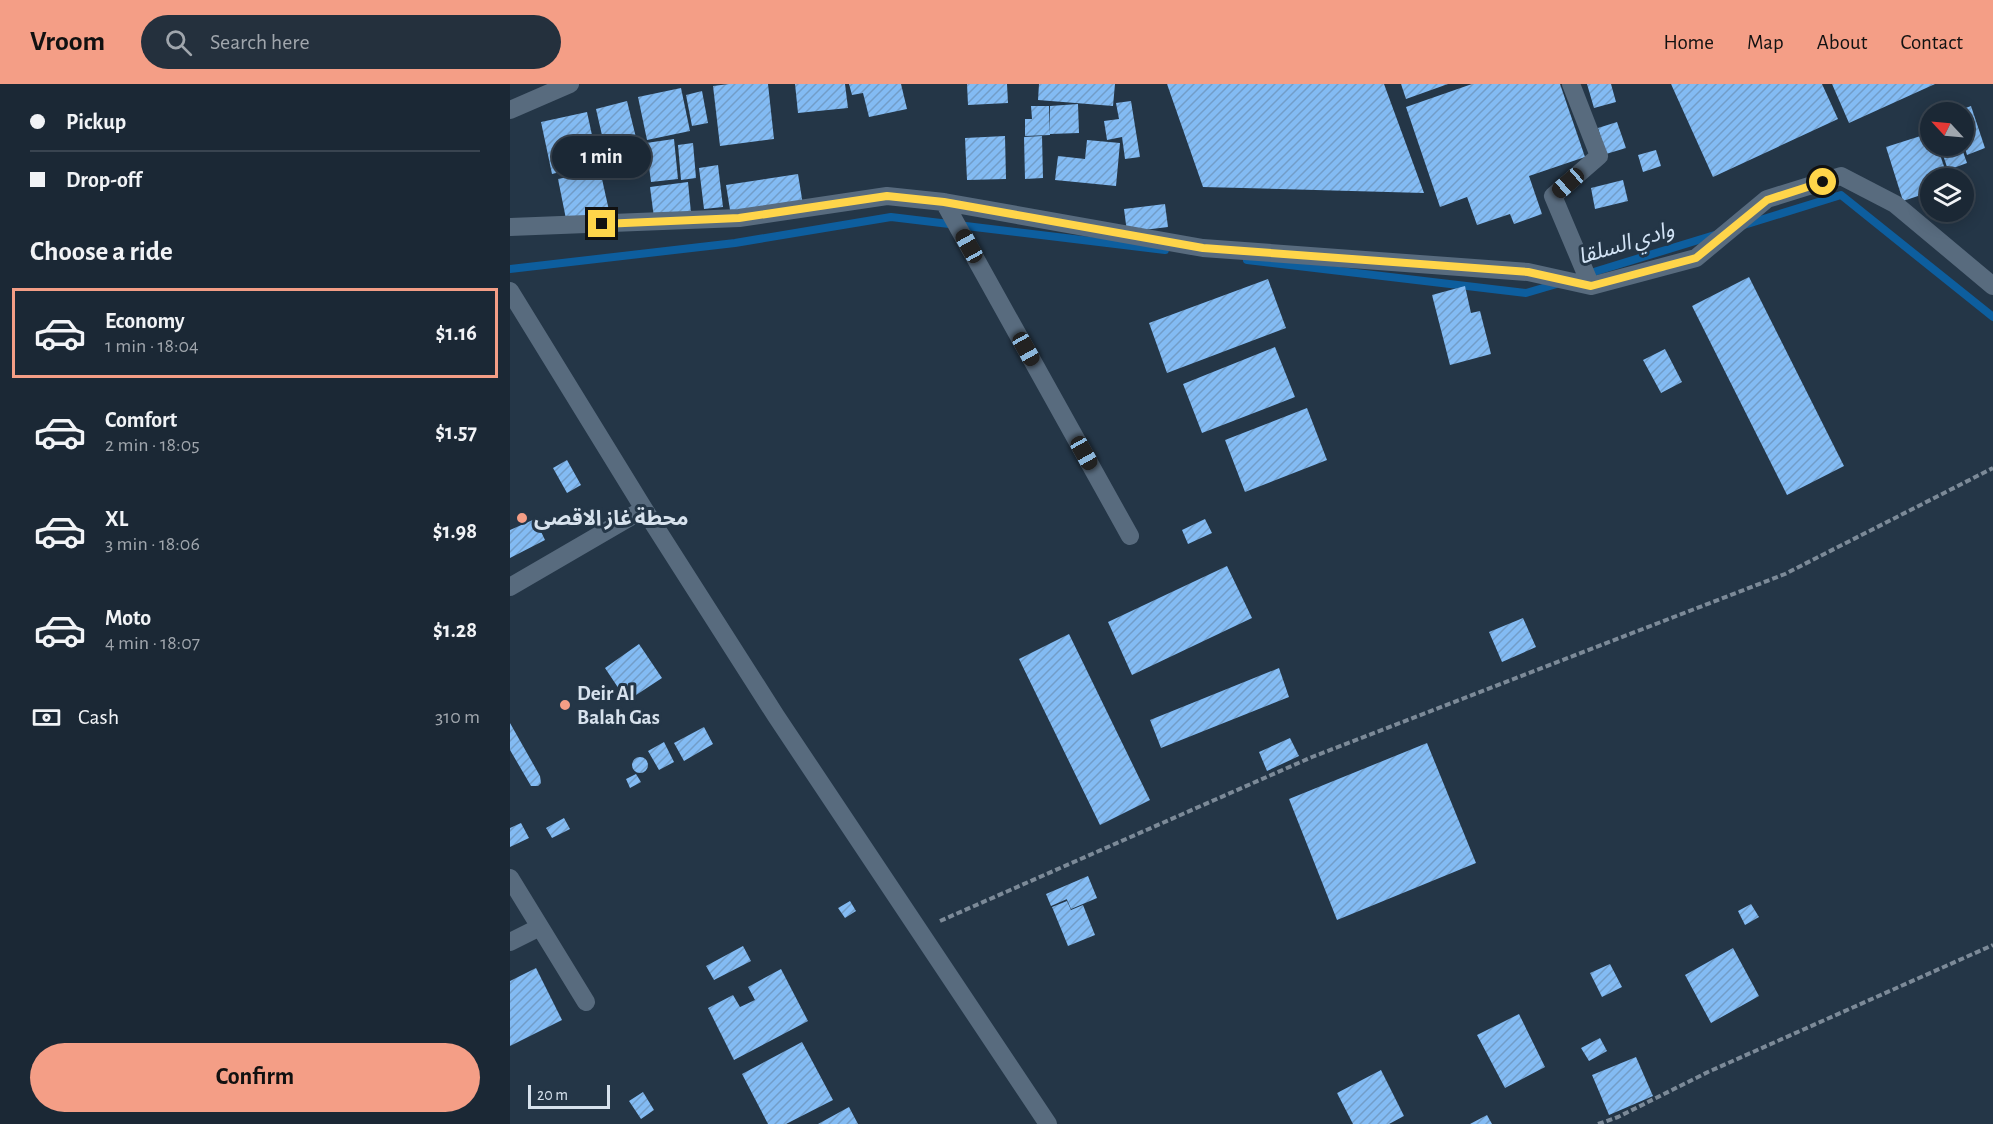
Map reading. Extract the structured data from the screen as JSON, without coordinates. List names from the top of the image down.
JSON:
{
  "water": ["وادي السلقا"],
  "places": ["محطة غاز الاقصى", "Deir Al Balah Gas"],
  "scale_bar": "20 m",
  "north": "top left",
  "page": {
    "header": "Vroom",
    "search": "Search here",
    "nav": [
      "Home",
      "Map",
      "About",
      "Contact"
    ],
    "banner": ["Pickup", "Drop-off"],
    "bubble": "1 min",
    "heading": "Choose a ride",
    "list": [
      {
        "name": "Economy",
        "note": "1 min · 18:04",
        "value": "$1.16"
      },
      {
        "name": "Comfort",
        "note": "2 min · 18:05",
        "value": "$1.57"
      },
      {
        "name": "XL",
        "note": "3 min · 18:06",
        "value": "$1.98"
      },
      {
        "name": "Moto",
        "note": "4 min · 18:07",
        "value": "$1.28"
      }
    ],
    "pay": ["Cash", "310 m"],
    "buttons": "Confirm",
    "scale": "20 m"
  }
}
